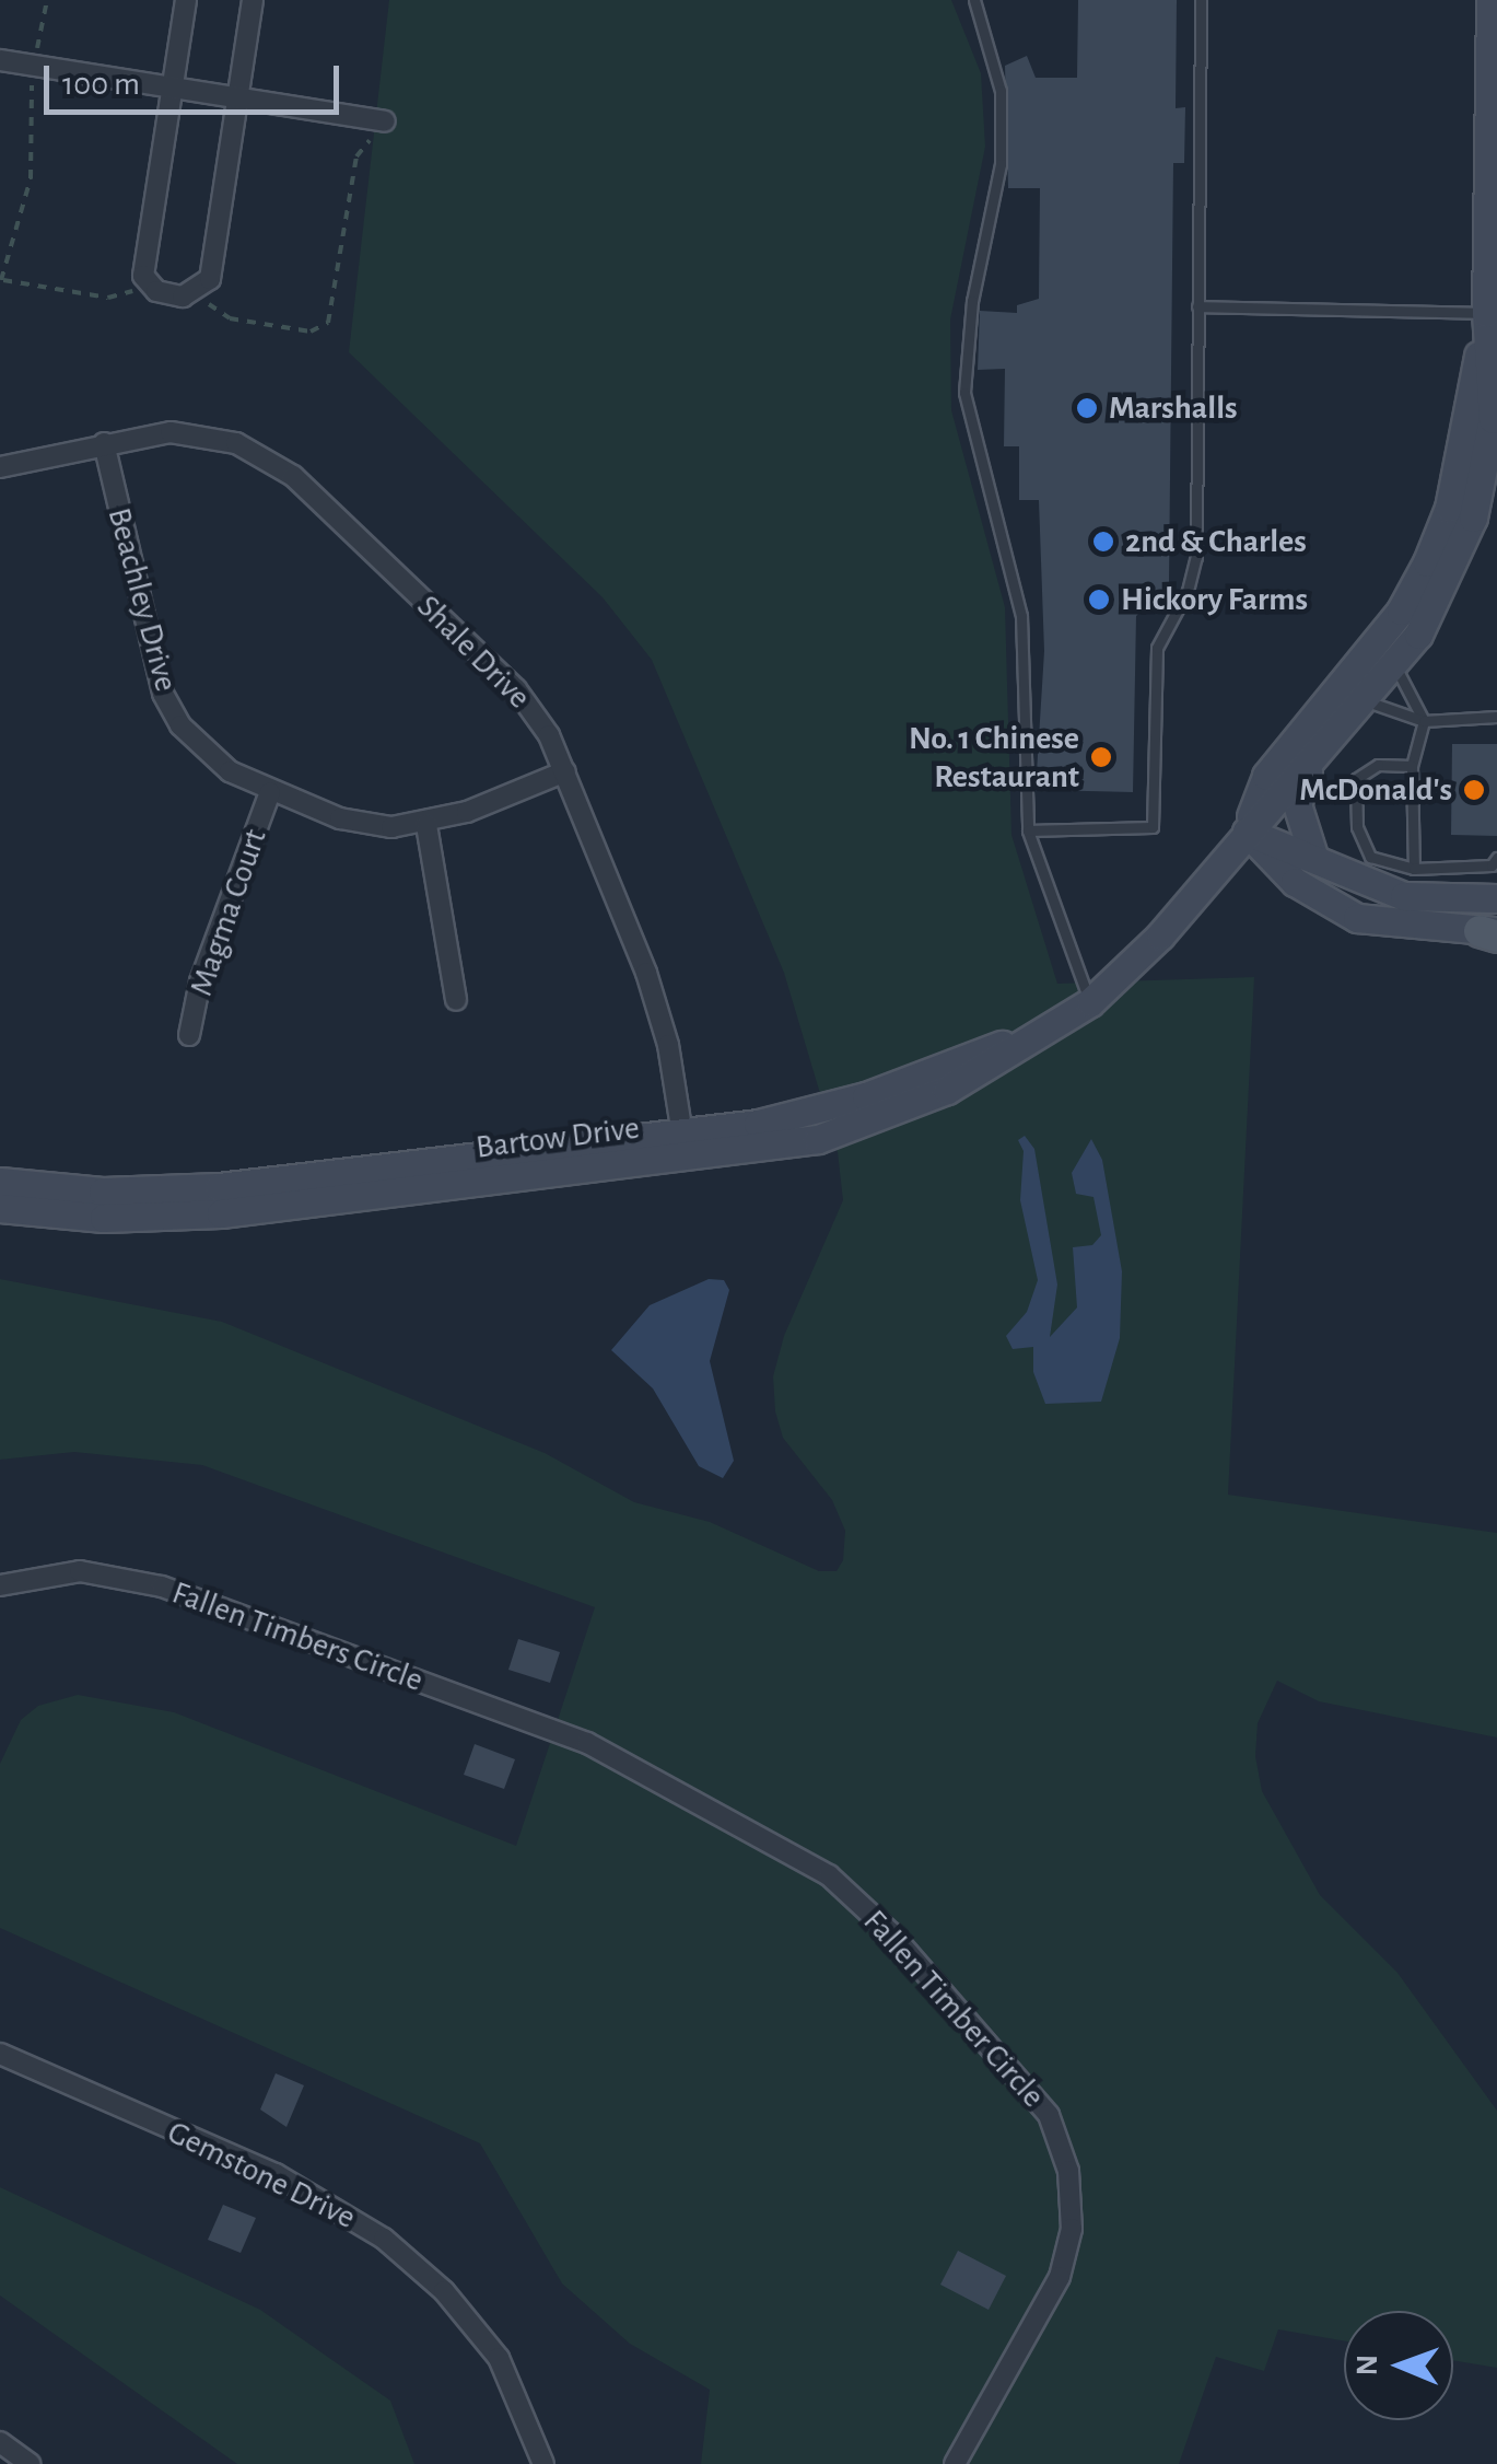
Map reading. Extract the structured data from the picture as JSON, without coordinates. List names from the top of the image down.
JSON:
{
  "streets": {
    "street": [
      "Beachley Drive",
      "Shale Drive",
      "Magma Court",
      "Bartow Drive",
      "Fallen Timbers Circle",
      "Fallen Timber Circle",
      "Gemstone Drive"
    ]
  },
  "crossings": [
    ["Beachley Drive", "Shale Drive"],
    ["Beachley Drive", "Magma Court"],
    ["Shale Drive", "Bartow Drive"],
    ["Fallen Timbers Circle", "Fallen Timber Circle"]
  ],
  "places": [
    "Marshalls",
    "2nd & Charles",
    "Hickory Farms",
    "No. 1 Chinese Restaurant",
    "McDonald's"
  ],
  "scale_bar": "100 m",
  "north": "left"
}
